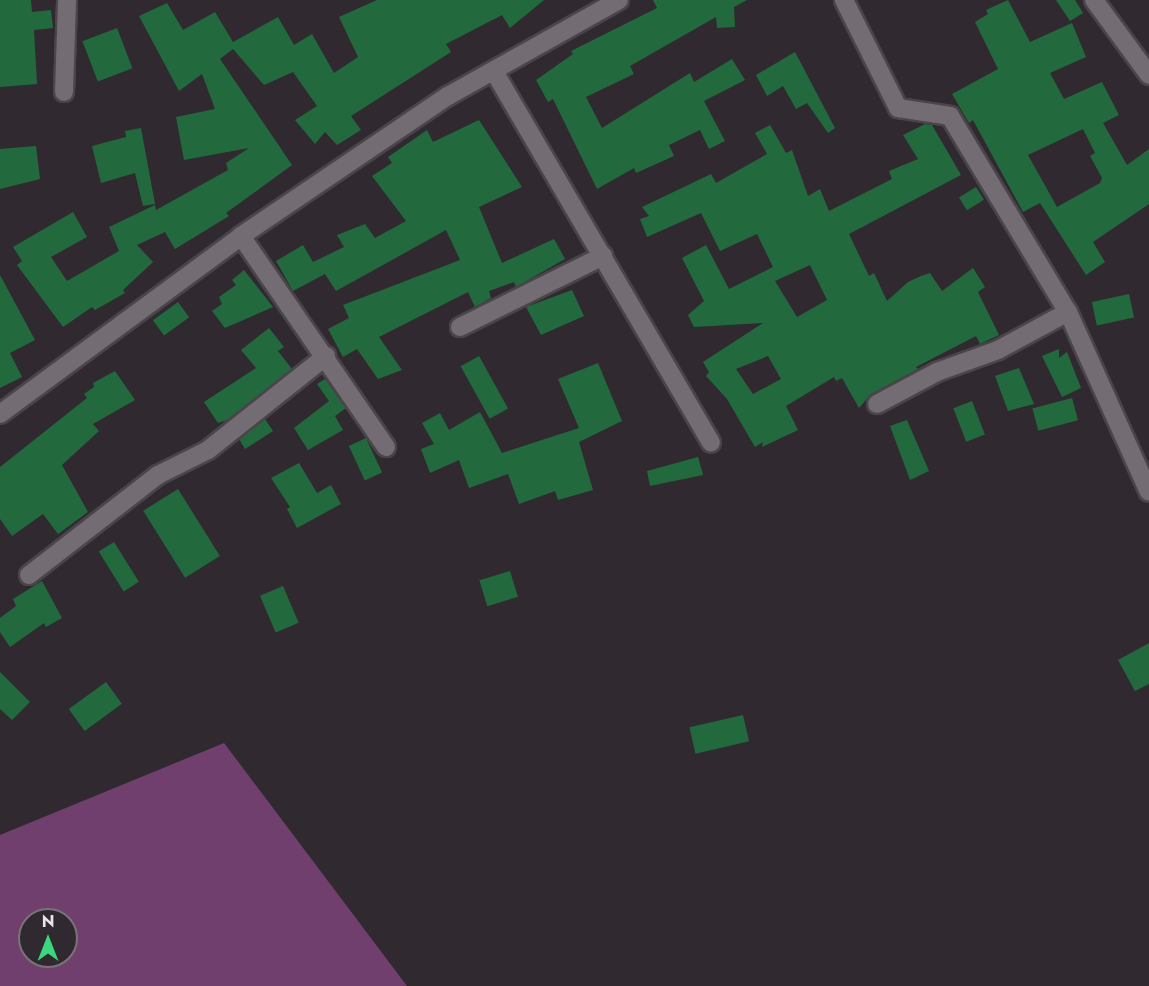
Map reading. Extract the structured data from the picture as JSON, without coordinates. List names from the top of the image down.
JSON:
{
  "north": "top"
}
